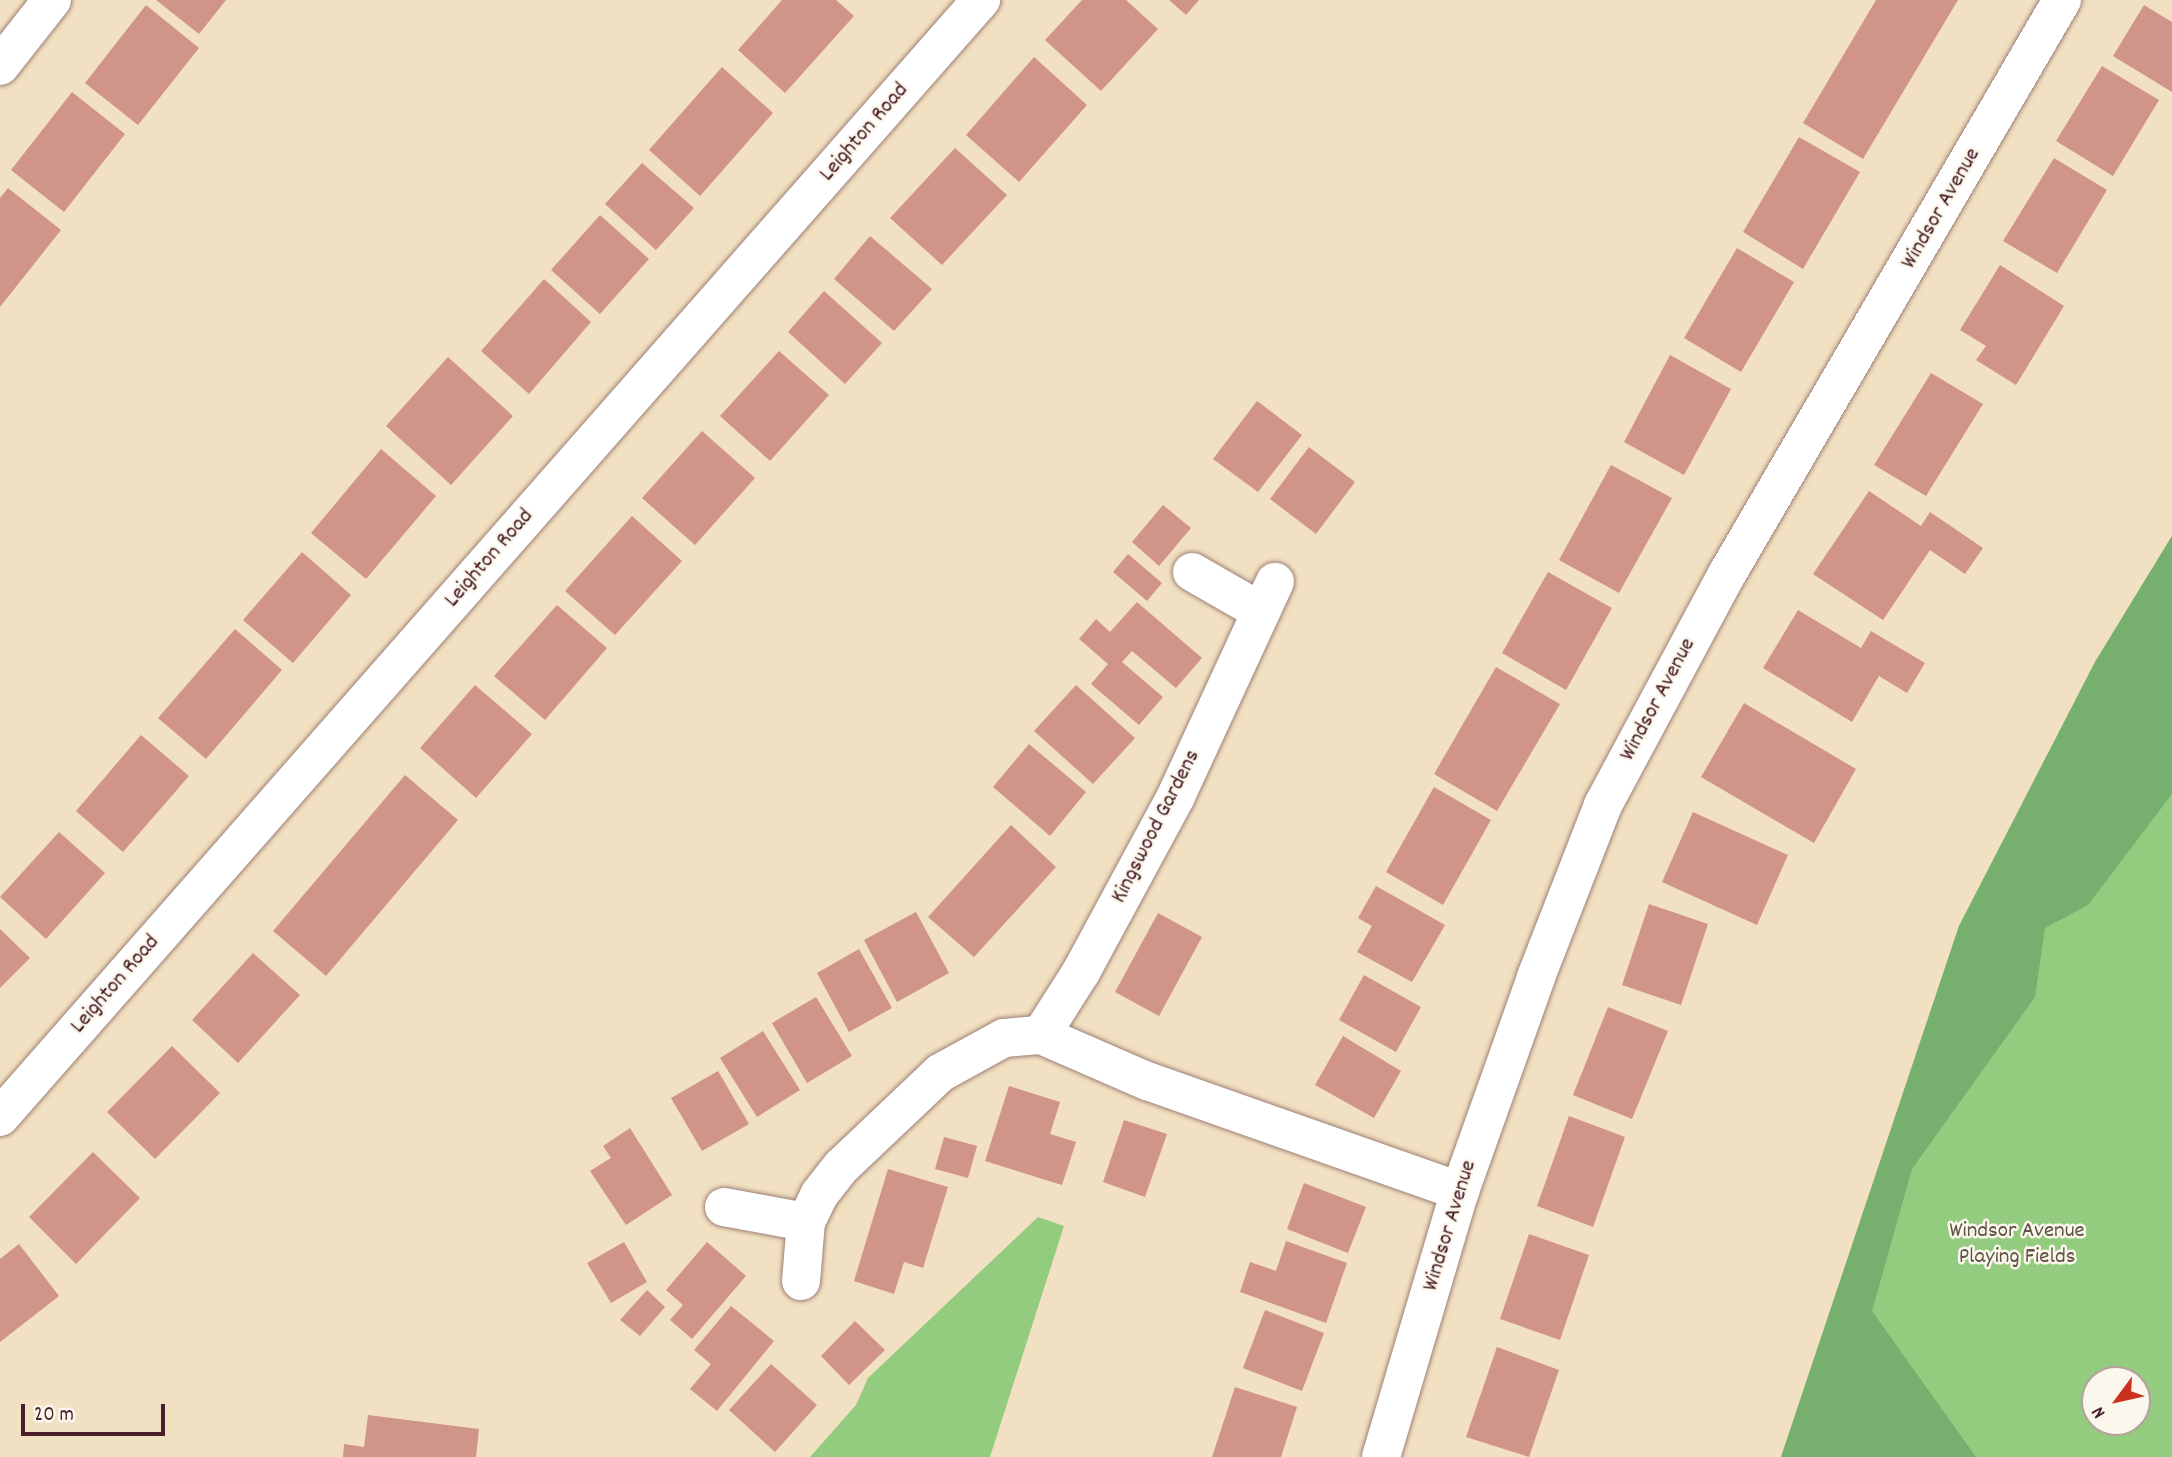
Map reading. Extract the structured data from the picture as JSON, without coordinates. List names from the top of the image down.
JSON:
{
  "streets": {
    "street": ["Leighton Road", "Windsor Avenue", "Kingswood Gardens"]
  },
  "parks": ["Windsor Avenue Playing Fields"],
  "scale_bar": "20 m",
  "north": "bottom left"
}
